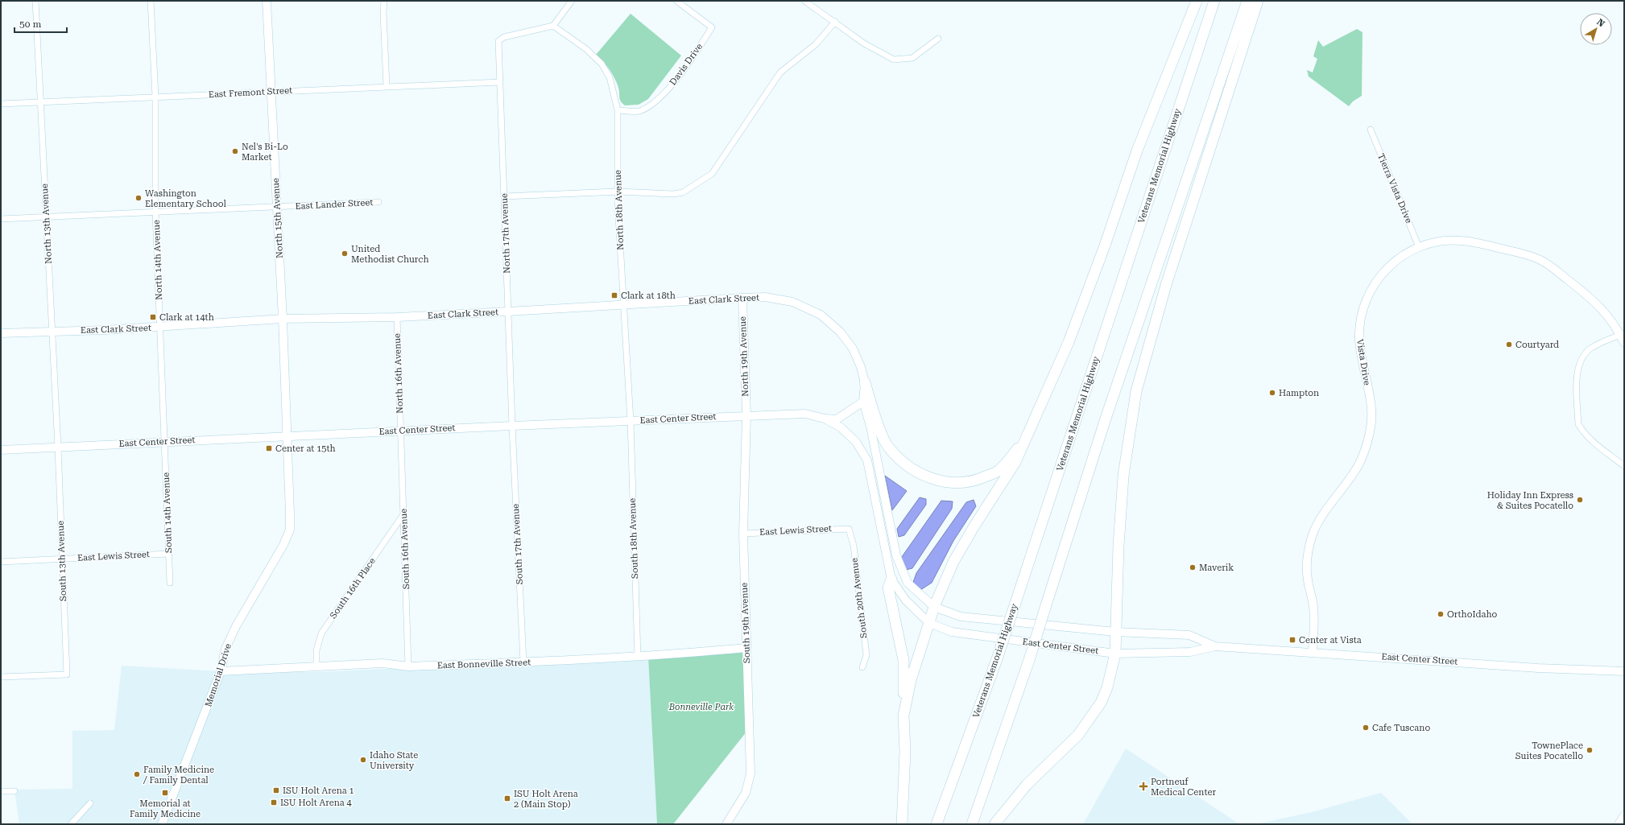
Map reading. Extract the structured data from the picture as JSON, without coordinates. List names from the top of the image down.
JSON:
{
  "streets": {
    "highway": ["Veterans Memorial Highway"],
    "main road": [
      "North 15th Avenue",
      "East Clark Street",
      "North 19th Avenue",
      "Vista Drive",
      "East Center Street",
      "South 19th Avenue",
      "East Bonneville Street",
      "Memorial Drive"
    ],
    "street": [
      "Davis Drive",
      "East Fremont Street",
      "Tierra Vista Drive",
      "East Lander Street",
      "North 18th Avenue",
      "North 13th Avenue",
      "North 17th Avenue",
      "North 14th Avenue",
      "North 16th Avenue",
      "South 14th Avenue",
      "East Lewis Street",
      "South 18th Avenue",
      "South 17th Avenue",
      "South 16th Avenue",
      "South 13th Avenue",
      "South 16th Place",
      "South 20th Avenue"
    ]
  },
  "crossings": [
    ["Davis Drive", "North 18th Avenue"],
    ["East Fremont Street", "North 15th Avenue"],
    ["East Fremont Street", "North 13th Avenue"],
    ["East Fremont Street", "North 17th Avenue"],
    ["East Fremont Street", "North 14th Avenue"],
    ["Tierra Vista Drive", "Vista Drive"],
    ["East Lander Street", "North 15th Avenue"],
    ["East Lander Street", "North 13th Avenue"],
    ["East Lander Street", "North 14th Avenue"],
    ["North 18th Avenue", "North 17th Avenue"],
    ["North 18th Avenue", "East Clark Street"],
    ["North 18th Avenue", "East Center Street"],
    ["North 18th Avenue", "South 18th Avenue"],
    ["North 15th Avenue", "East Clark Street"],
    ["North 15th Avenue", "East Center Street"],
    ["North 15th Avenue", "Memorial Drive"],
    ["North 13th Avenue", "East Clark Street"],
    ["North 13th Avenue", "East Center Street"],
    ["North 13th Avenue", "South 13th Avenue"],
    ["North 17th Avenue", "East Clark Street"],
    ["North 17th Avenue", "East Center Street"],
    ["North 17th Avenue", "South 17th Avenue"],
    ["North 14th Avenue", "East Clark Street"],
    ["North 14th Avenue", "East Center Street"],
    ["North 14th Avenue", "South 14th Avenue"],
    ["East Clark Street", "North 19th Avenue"],
    ["East Clark Street", "North 16th Avenue"],
    ["East Clark Street", "East Center Street"],
    ["North 19th Avenue", "East Center Street"],
    ["North 19th Avenue", "South 19th Avenue"],
    ["Vista Drive", "East Center Street"],
    ["North 16th Avenue", "East Center Street"],
    ["North 16th Avenue", "South 16th Avenue"],
    ["East Center Street", "South 14th Avenue"],
    ["East Center Street", "South 18th Avenue"],
    ["East Center Street", "South 17th Avenue"],
    ["East Center Street", "South 16th Avenue"],
    ["East Center Street", "South 13th Avenue"],
    ["East Center Street", "South 19th Avenue"],
    ["East Center Street", "Memorial Drive"],
    ["South 14th Avenue", "East Lewis Street"],
    ["East Lewis Street", "South 13th Avenue"],
    ["East Lewis Street", "South 20th Avenue"],
    ["East Lewis Street", "South 19th Avenue"],
    ["South 18th Avenue", "East Bonneville Street"],
    ["South 17th Avenue", "East Bonneville Street"],
    ["South 16th Avenue", "South 16th Place"],
    ["South 16th Avenue", "East Bonneville Street"],
    ["South 16th Place", "East Bonneville Street"],
    ["South 19th Avenue", "East Bonneville Street"],
    ["East Bonneville Street", "Memorial Drive"]
  ],
  "parks": ["Bonneville Park"],
  "places": {
    "other": [
      "Nel's Bi-Lo Market",
      "Washington Elementary School",
      "United Methodist Church",
      "Courtyard",
      "Hampton",
      "Holiday Inn Express & Suites Pocatello",
      "Maverik",
      "OrthoIdaho",
      "Cafe Tuscano",
      "TownePlace Suites Pocatello",
      "Idaho State University",
      "Family Medicine / Family Dental"
    ],
    "transit": [
      "Clark at 18th",
      "Clark at 14th",
      "Center at 15th",
      "Center at Vista",
      "ISU Holt Arena 1",
      "Memorial at Family Medicine",
      "ISU Holt Arena 2 (Main Stop)",
      "ISU Holt Arena 4"
    ],
    "health": ["Portneuf Medical Center"]
  },
  "scale_bar": "50 m",
  "north": "top right"
}
